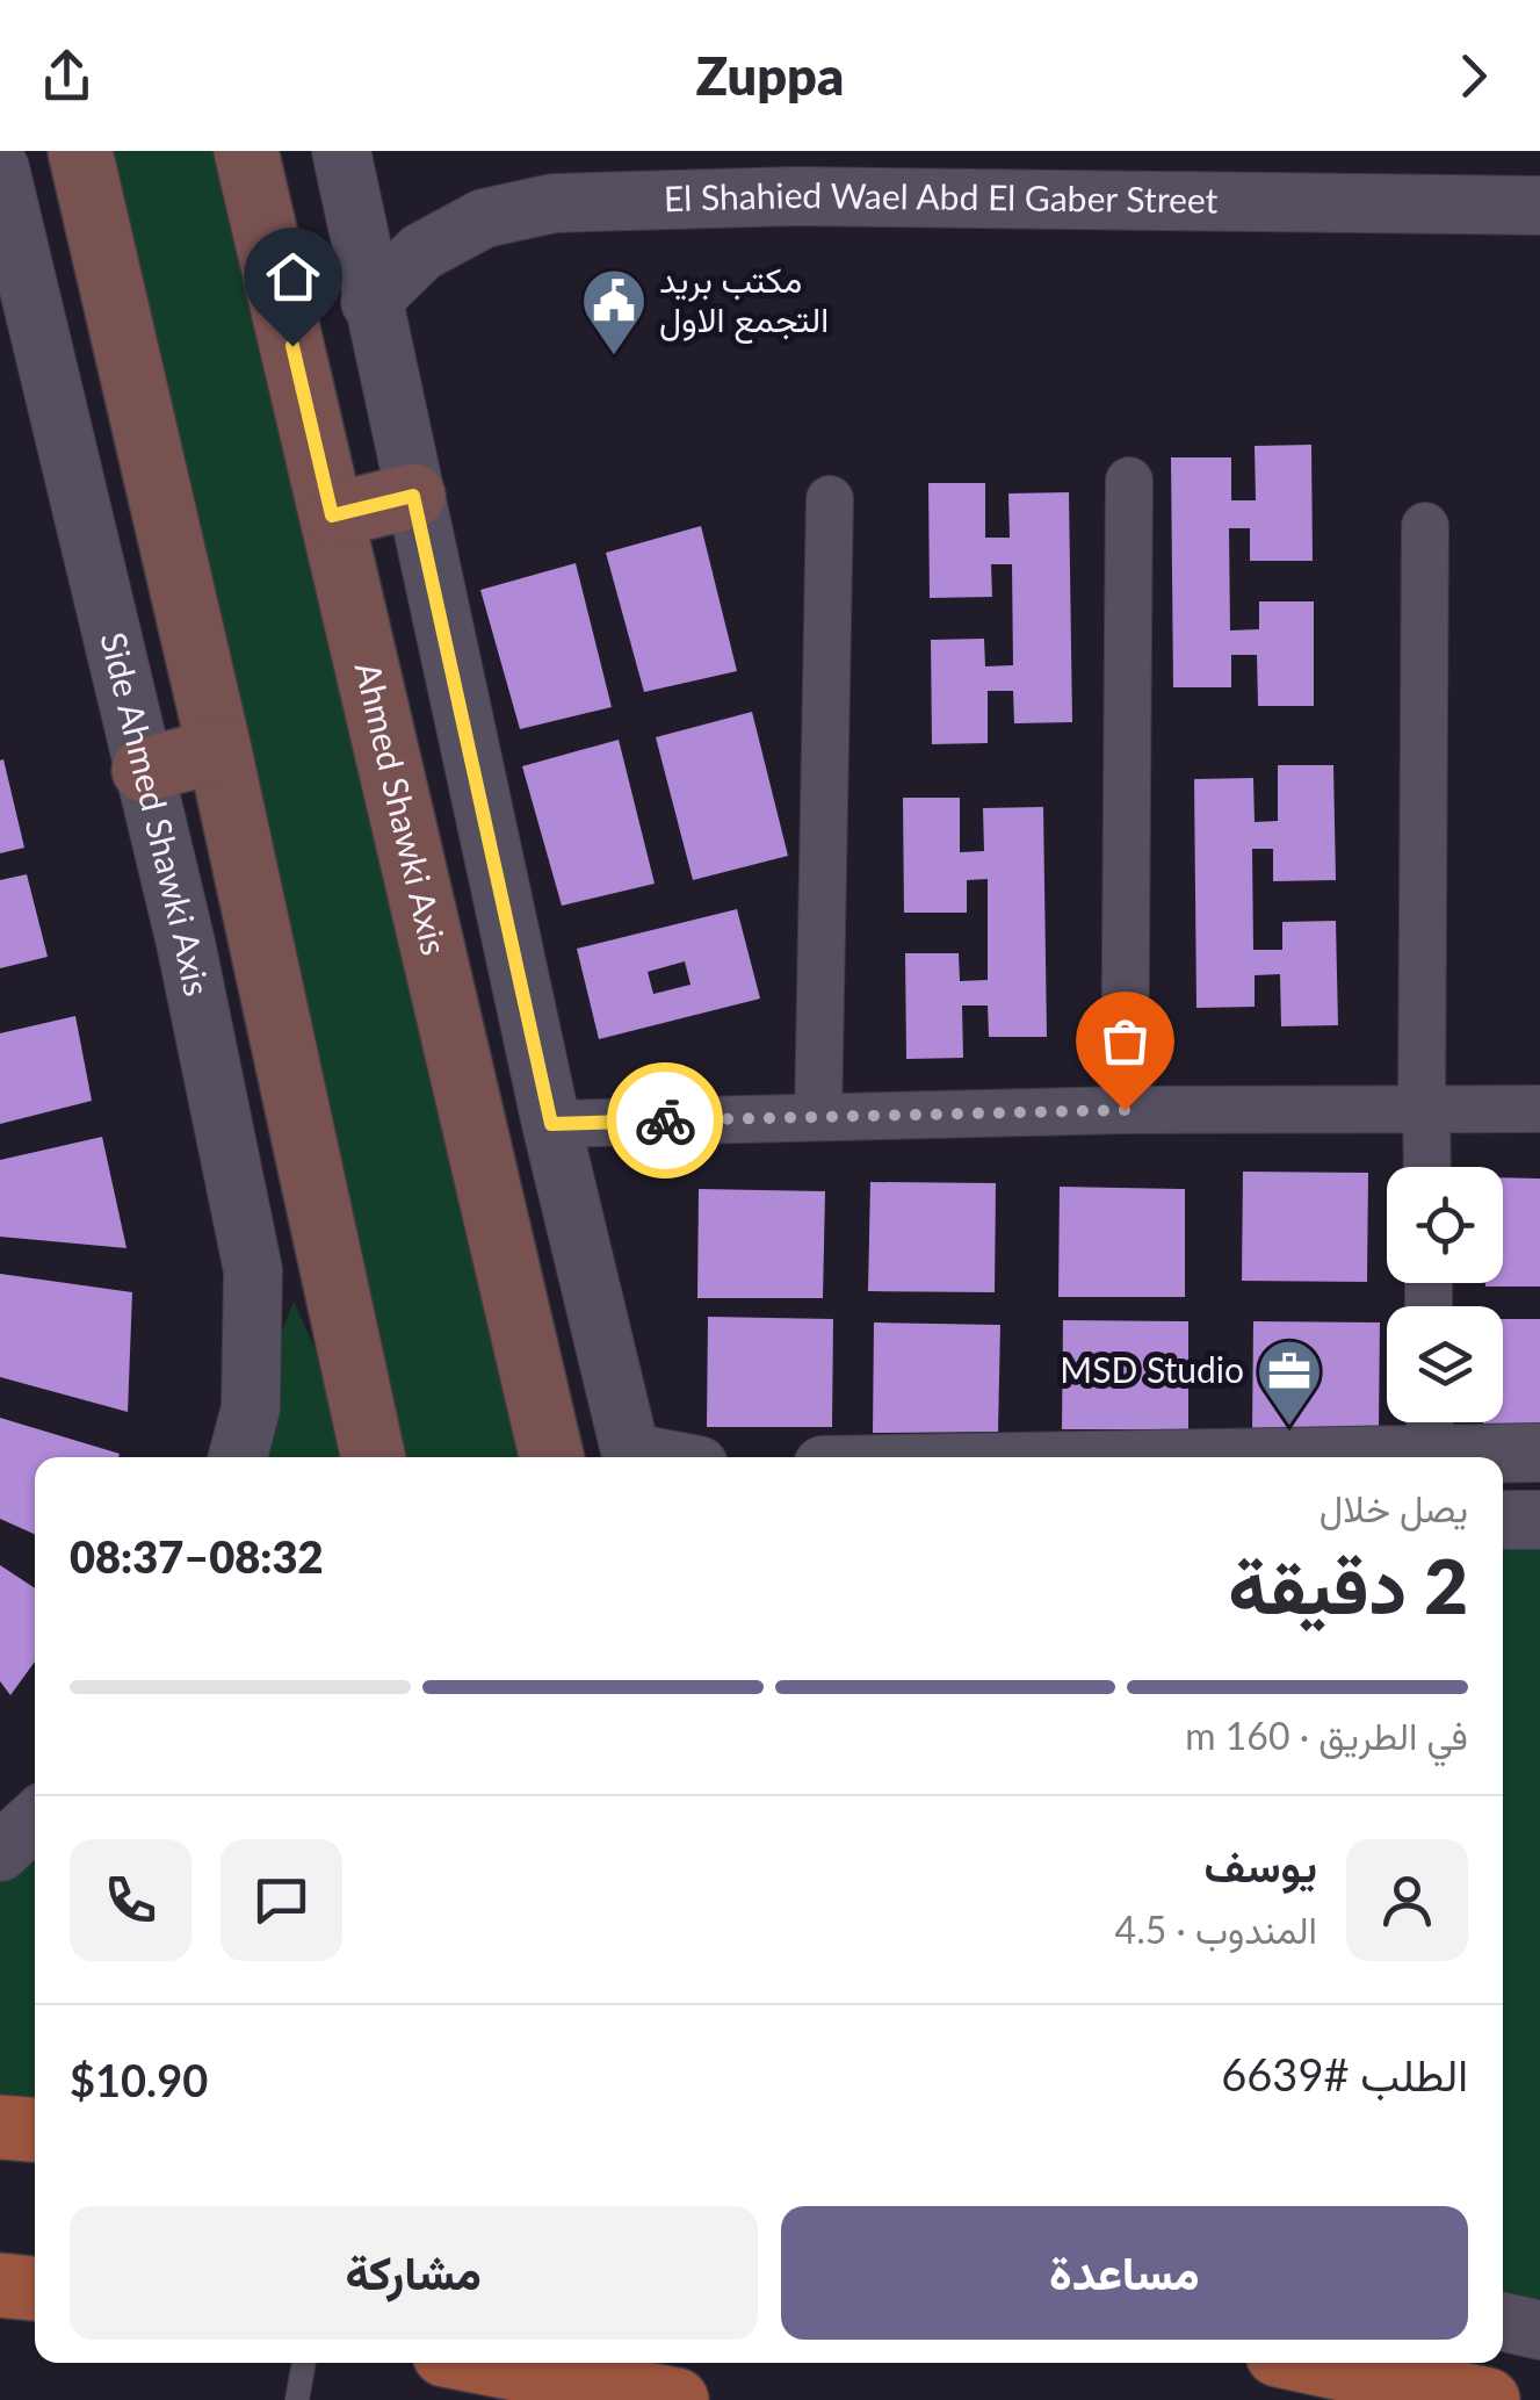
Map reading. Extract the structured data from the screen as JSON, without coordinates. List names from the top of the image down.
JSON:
{
  "streets": {
    "main road": ["Ahmed Shawki Axis"],
    "street": ["El Shahied Wael Abd El Gaber Street", "Side Ahmed Shawki Axis"]
  },
  "places": {
    "public building": ["مكتب بريد التجمع الاول"],
    "office": ["MSD Studio"]
  },
  "page": {
    "header": "Zuppa",
    "heading": ["2 دقيقة", "يصل خلال", "08:32–08:37"],
    "panel": [
      "يوسف",
      "المندوب · 4.5",
      "الطلب #6639",
      "$10.90"
    ],
    "bar": "في الطريق · 160 m",
    "buttons": ["مساعدة", "مشاركة"]
  }
}
